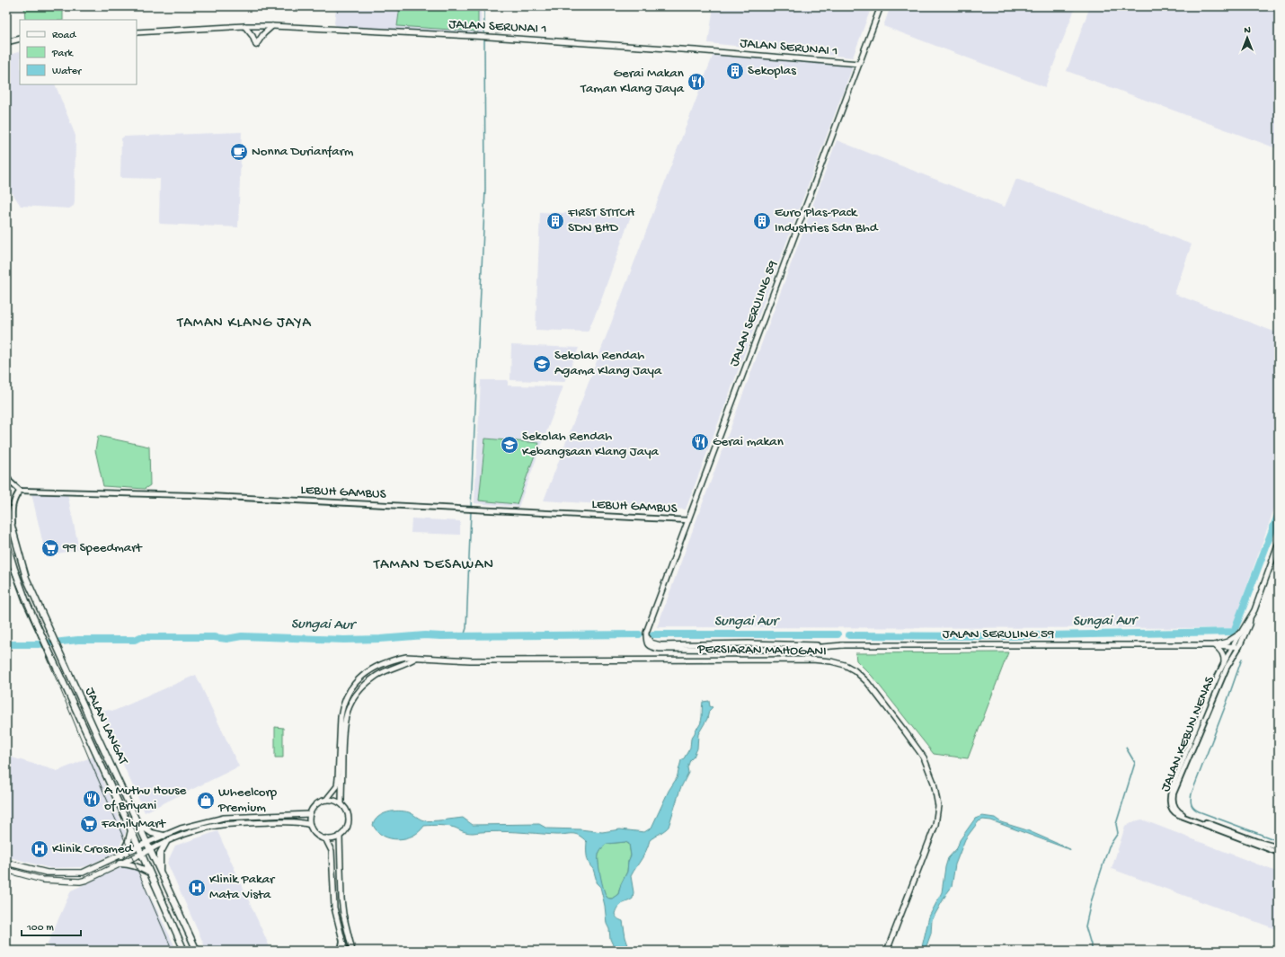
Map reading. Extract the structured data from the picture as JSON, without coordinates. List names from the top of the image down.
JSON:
{
  "streets": {
    "highway": ["JALAN LANGAT"],
    "main road": ["JALAN SERUNAI 1", "JALAN SERULING 59", "PERSIARAN MAHOGANI"],
    "street": ["LEBUH GAMBUS", "JALAN KEBUN NENAS"]
  },
  "crossings": [
    ["JALAN SERUNAI 1", "JALAN SERULING 59"],
    ["JALAN SERULING 59", "LEBUH GAMBUS"],
    ["JALAN SERULING 59", "JALAN KEBUN NENAS"]
  ],
  "districts": ["TAMAN KLANG JAYA", "TAMAN DESAWAN"],
  "water": ["Sungai Aur"],
  "places": {
    "building": ["Sekoplas", "FIRST STITCH SDN BHD", "Euro Plas-Pack Industries Sdn Bhd"],
    "restaurant": ["Gerai Makan Taman Klang Jaya", "Gerai makan", "A Muthu House of Briyani"],
    "cafe": ["Nonna Durianfarm"],
    "school or university": ["Sekolah Rendah Agama Klang Jaya", "Sekolah Rendah Kebangsaan Klang Jaya"],
    "supermarket": ["99 Speedmart", "FamilyMart"],
    "shop": ["Wheelcorp Premium"],
    "hospital": ["Klinik Crosmed", "Klinik Pakar Mata Vista"]
  },
  "legend": ["Road", "Park", "Water"],
  "scale_bar": "100 m",
  "north": "top"
}
